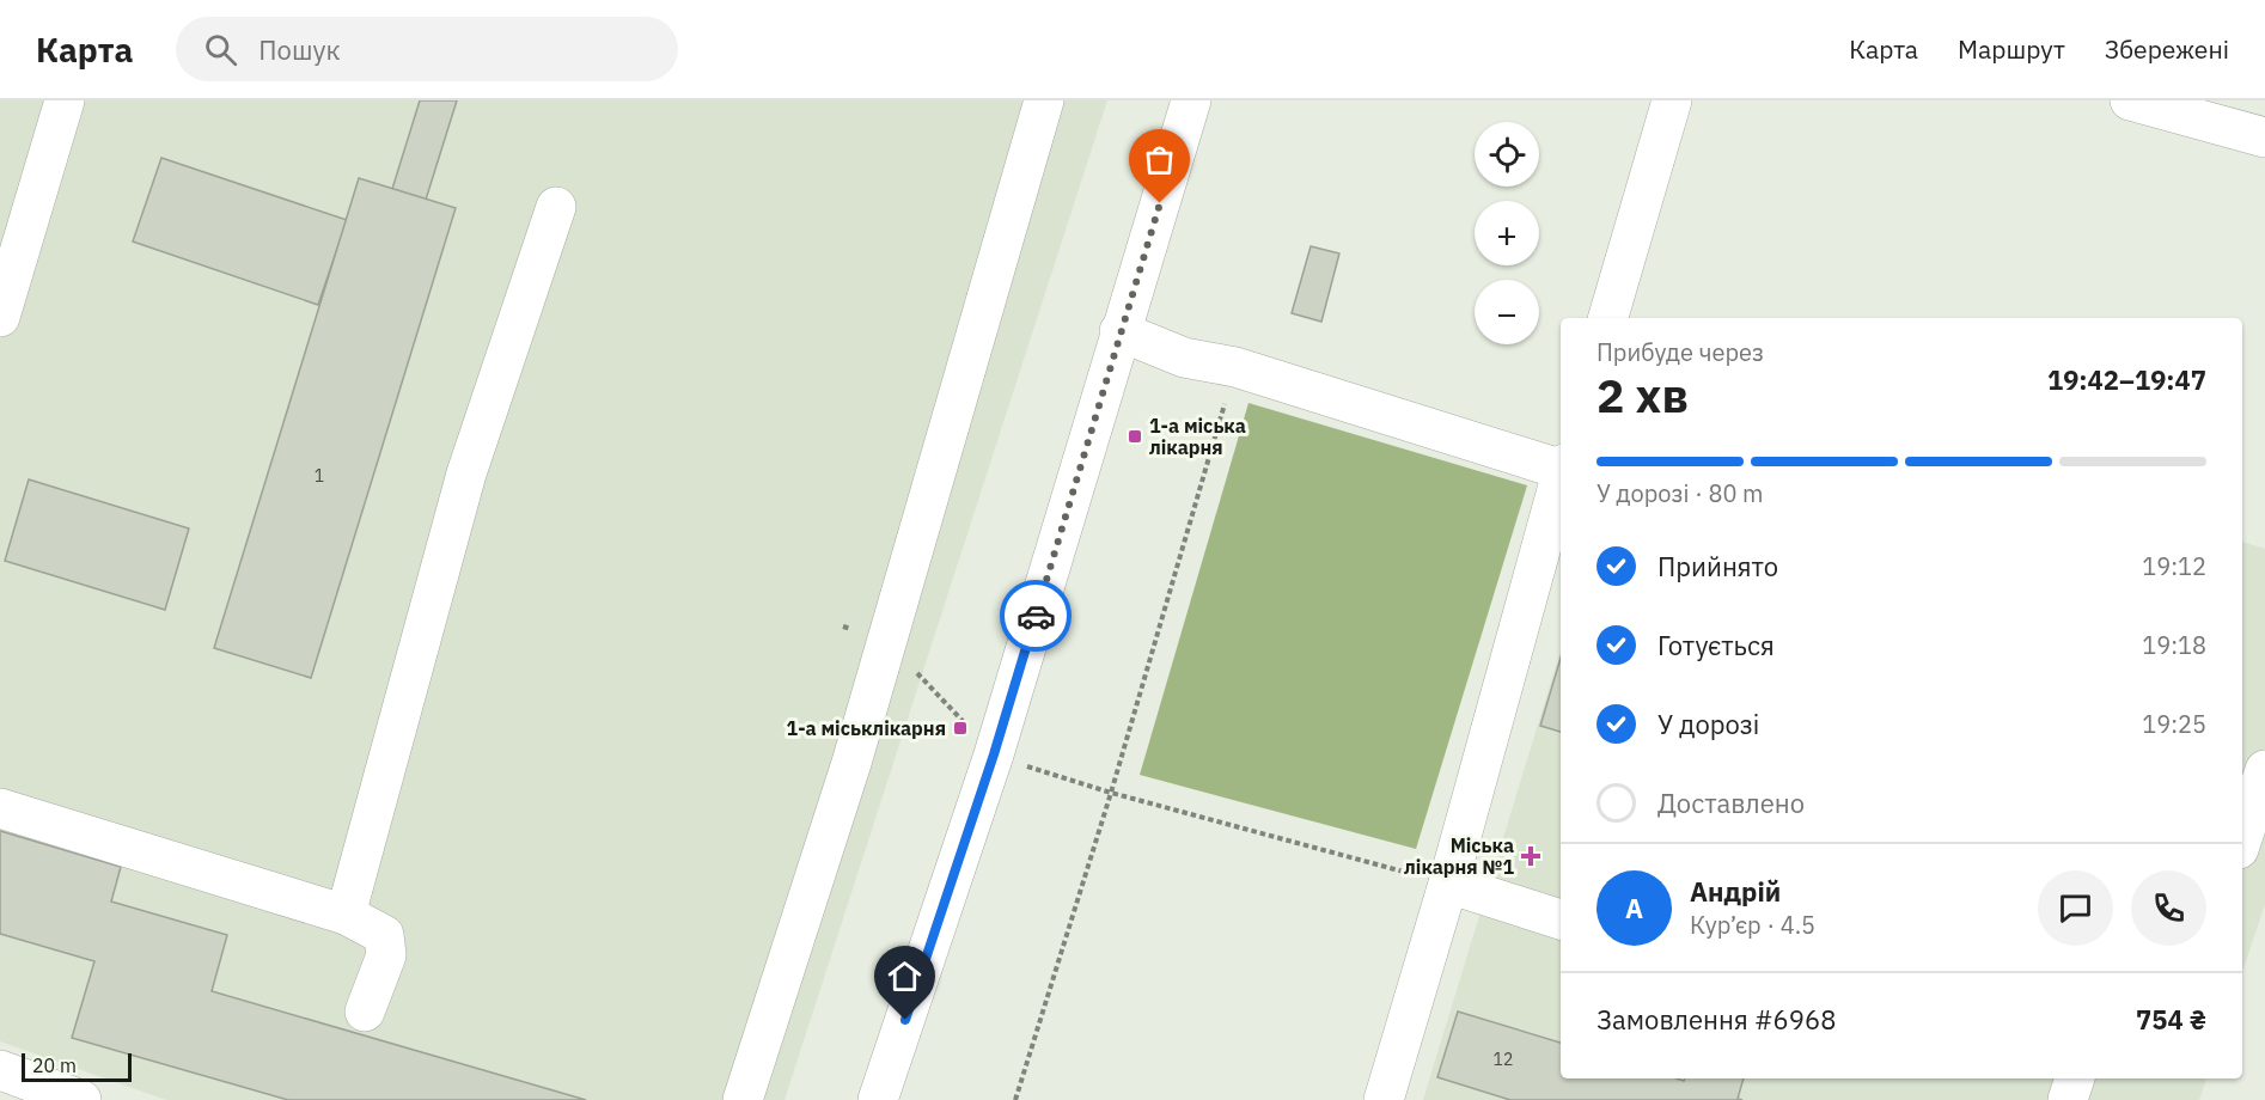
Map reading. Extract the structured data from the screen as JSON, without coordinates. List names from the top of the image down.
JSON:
{
  "places": {
    "transit": ["1-а міська лікарня", "1-а міськлікарня"],
    "health": ["Міська лікарня №1"]
  },
  "house_numbers": ["1", "12"],
  "scale_bar": "20 m",
  "page": {
    "header": "Карта",
    "search": "Пошук",
    "nav": ["Карта", "Маршрут", "Збережені"],
    "map_buttons": ["+", "−"],
    "heading": ["2 хв", "Прибуде через", "19:42–19:47"],
    "panel": [
      "Андрій",
      "Кур’єр · 4.5",
      "Замовлення #6968",
      "754 ₴"
    ],
    "bar": "У дорозі · 80 m",
    "list": [
      ["Прийнято", "19:12"],
      ["Готується", "19:18"],
      ["У дорозі", "19:25"],
      "Доставлено"
    ],
    "round": "А",
    "scale": "20 m"
  }
}
